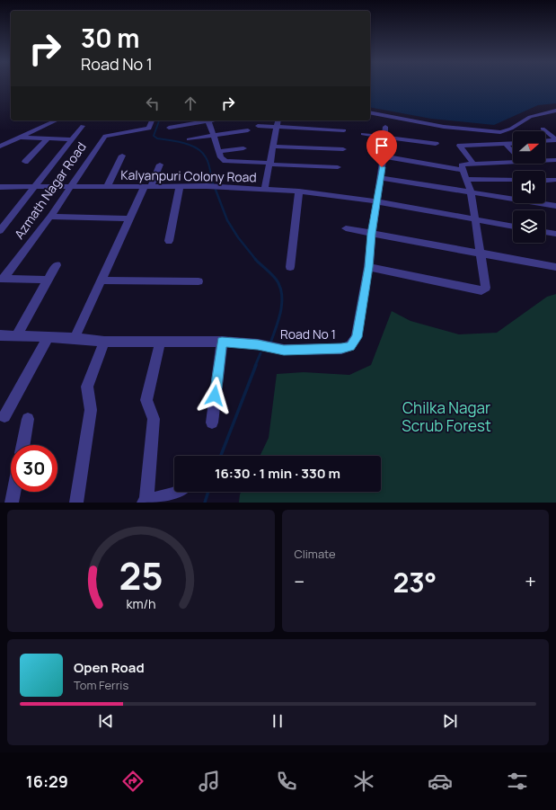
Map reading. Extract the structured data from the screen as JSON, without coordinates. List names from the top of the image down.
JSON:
{
  "streets": {
    "street": ["Kalyanpuri Colony Road", "Azmath Nagar Road", "Road No 1"]
  },
  "crossings": [
    ["Kalyanpuri Colony Road", "Azmath Nagar Road"],
    ["Kalyanpuri Colony Road", "Road No 1"]
  ],
  "parks": ["Chilka Nagar Scrub Forest"],
  "north": "right",
  "page": {
    "turn": ["30 m", "Road No 1"],
    "limit": "30",
    "trip": "16:30 · 1 min · 330 m",
    "tile": "Climate",
    "heat": ["−", "23°", "+"],
    "song": ["Open Road", "Tom Ferris"],
    "tabs": "16:29",
    "gauge": ["25", "km/h"]
  }
}
